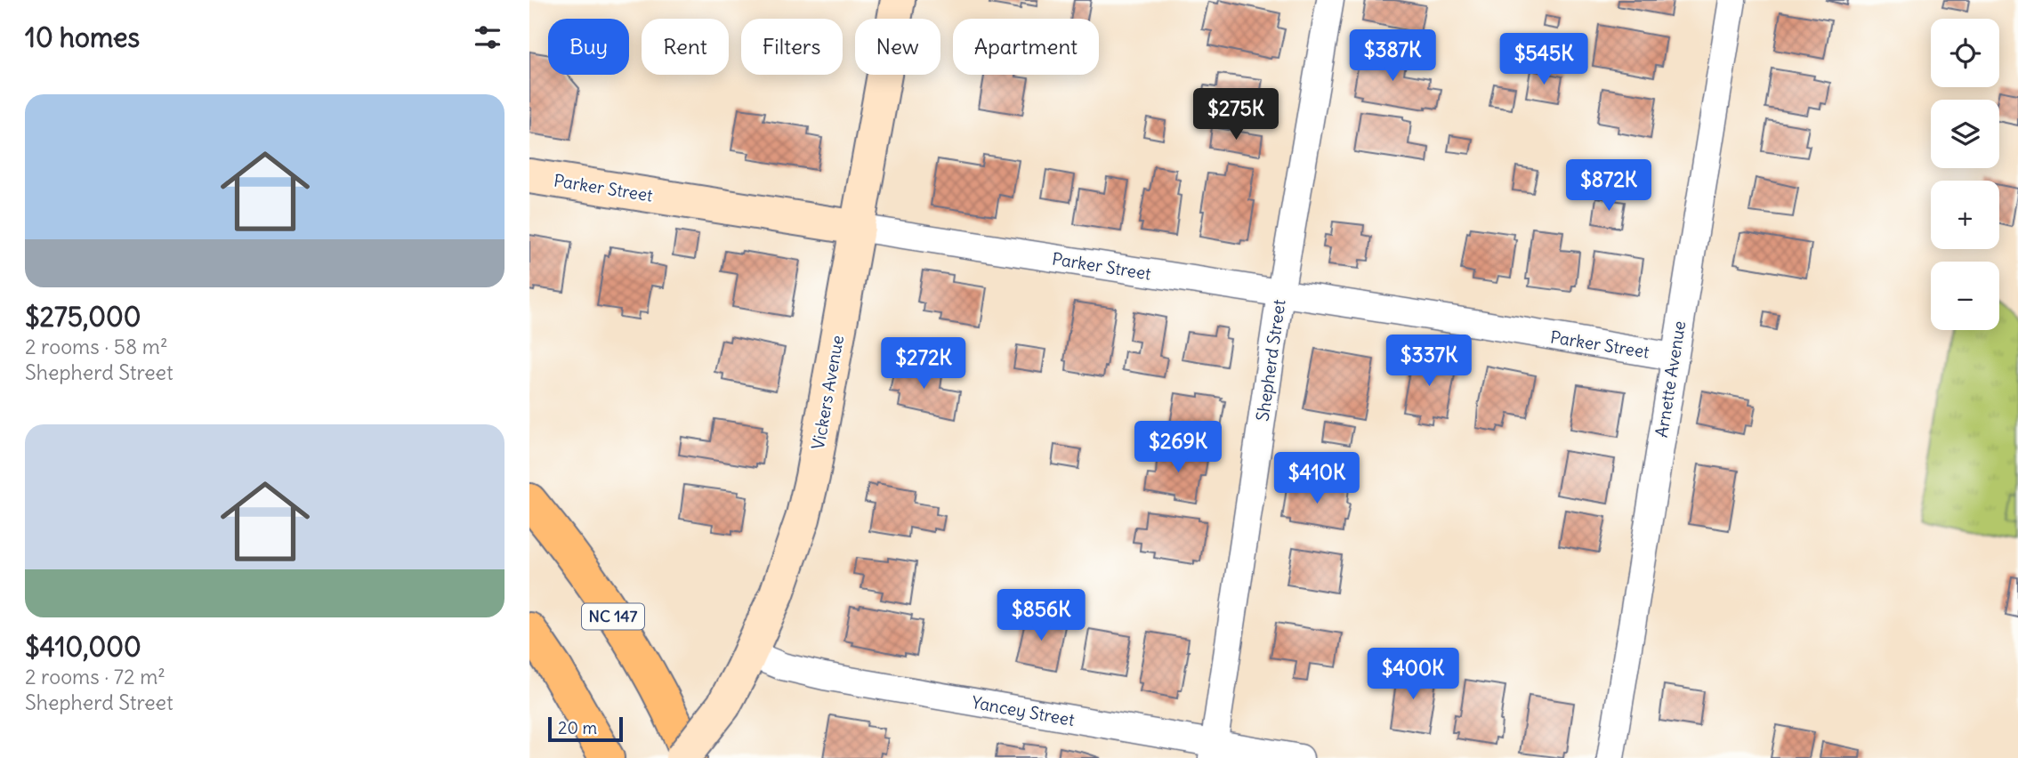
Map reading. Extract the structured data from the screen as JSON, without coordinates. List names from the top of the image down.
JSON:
{
  "streets": {
    "highway": ["NC 147"],
    "main road": ["Parker Street", "Vickers Avenue"],
    "street": ["Shepherd Street", "Arnette Avenue", "Yancey Street"]
  },
  "crossings": [
    ["Parker Street", "Shepherd Street"],
    ["Parker Street", "Arnette Avenue"],
    ["Parker Street", "Vickers Avenue"],
    ["Shepherd Street", "Yancey Street"],
    ["Vickers Avenue", "NC 147"],
    ["Vickers Avenue", "Yancey Street"]
  ],
  "scale_bar": "20 m",
  "page": {
    "heading": "10 homes",
    "map_buttons": ["+", "−"],
    "chip": [
      "Buy",
      "Rent",
      "Filters",
      "New",
      "Apartment"
    ],
    "price": [
      "$387K",
      "$545K",
      "$275K",
      "$872K",
      "$337K",
      "$272K",
      "$269K",
      "$410K",
      "$856K",
      "$400K"
    ],
    "list": [
      {
        "name": "$275,000",
        "note": "2 rooms · 58 m² · Shepherd Street"
      },
      {
        "name": "$410,000",
        "note": "2 rooms · 72 m² · Shepherd Street"
      }
    ],
    "scale": "20 m"
  }
}
